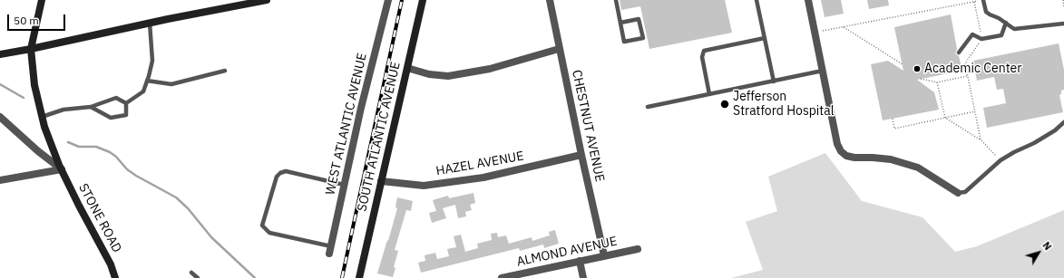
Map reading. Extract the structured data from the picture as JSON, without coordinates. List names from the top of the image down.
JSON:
{
  "streets": {
    "street": [
      "WEST ATLANTIC AVENUE",
      "CHESTNUT AVENUE",
      "SOUTH ATLANTIC AVENUE",
      "HAZEL AVENUE",
      "STONE ROAD",
      "ALMOND AVENUE"
    ]
  },
  "crossings": [
    ["CHESTNUT AVENUE", "HAZEL AVENUE"],
    ["CHESTNUT AVENUE", "ALMOND AVENUE"],
    ["SOUTH ATLANTIC AVENUE", "HAZEL AVENUE"]
  ],
  "places": ["Academic Center", "Jefferson Stratford Hospital"],
  "scale_bar": "50 m",
  "north": "top right"
}
